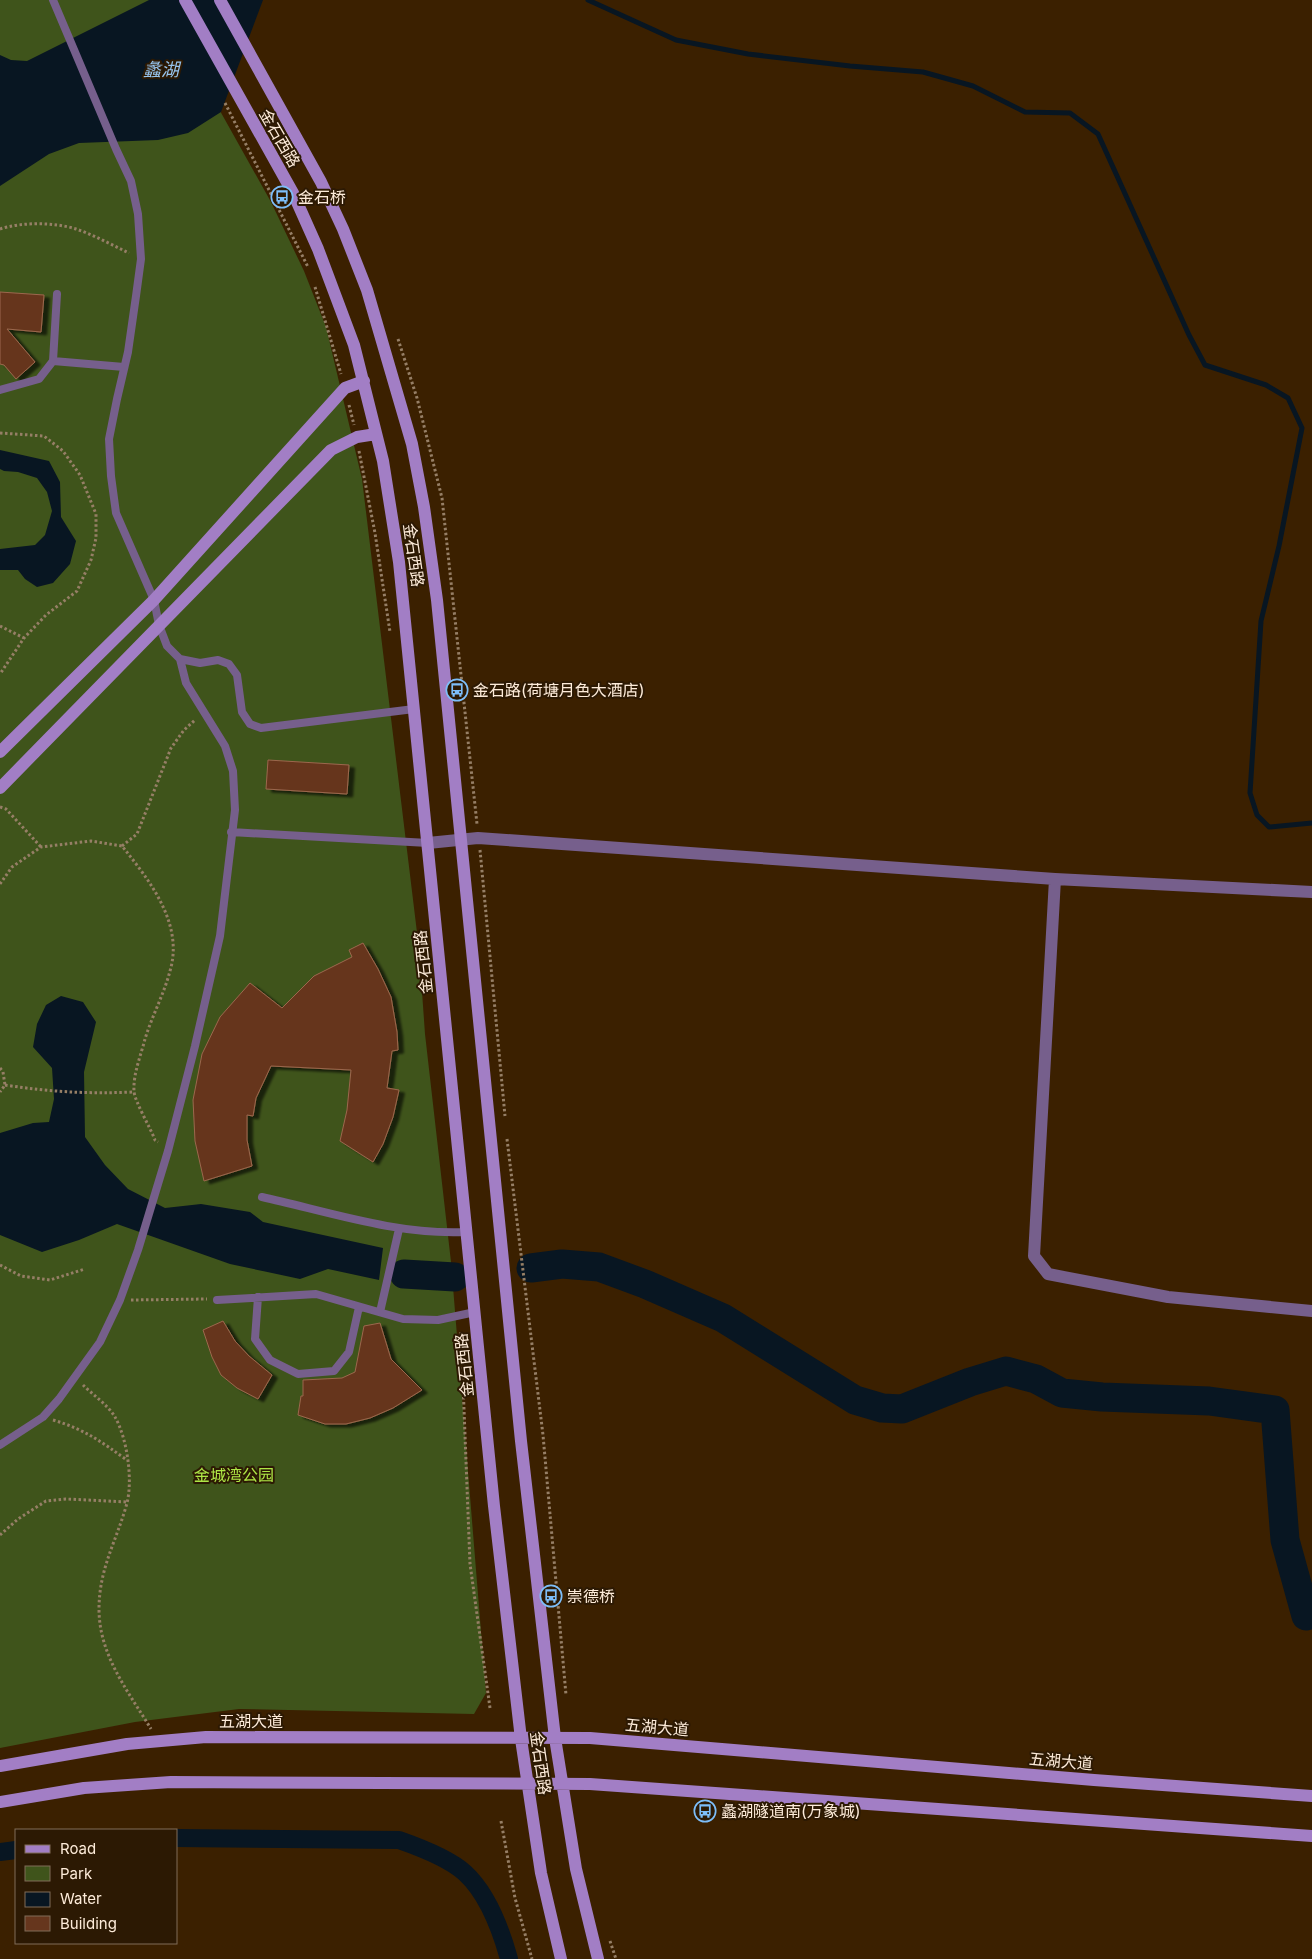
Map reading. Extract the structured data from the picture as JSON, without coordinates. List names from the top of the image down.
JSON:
{
  "streets": {
    "main road": ["金石西路", "五湖大道"]
  },
  "crossings": [
    ["金石西路", "五湖大道"]
  ],
  "water": ["蠡湖"],
  "parks": ["金城湾公园"],
  "places": {
    "bus stop": [
      "金石桥",
      "金石路(荷塘月色大酒店)",
      "崇德桥",
      "蠡湖隧道南(万象城)"
    ]
  },
  "legend": [
    "Road",
    "Park",
    "Water",
    "Building"
  ]
}
